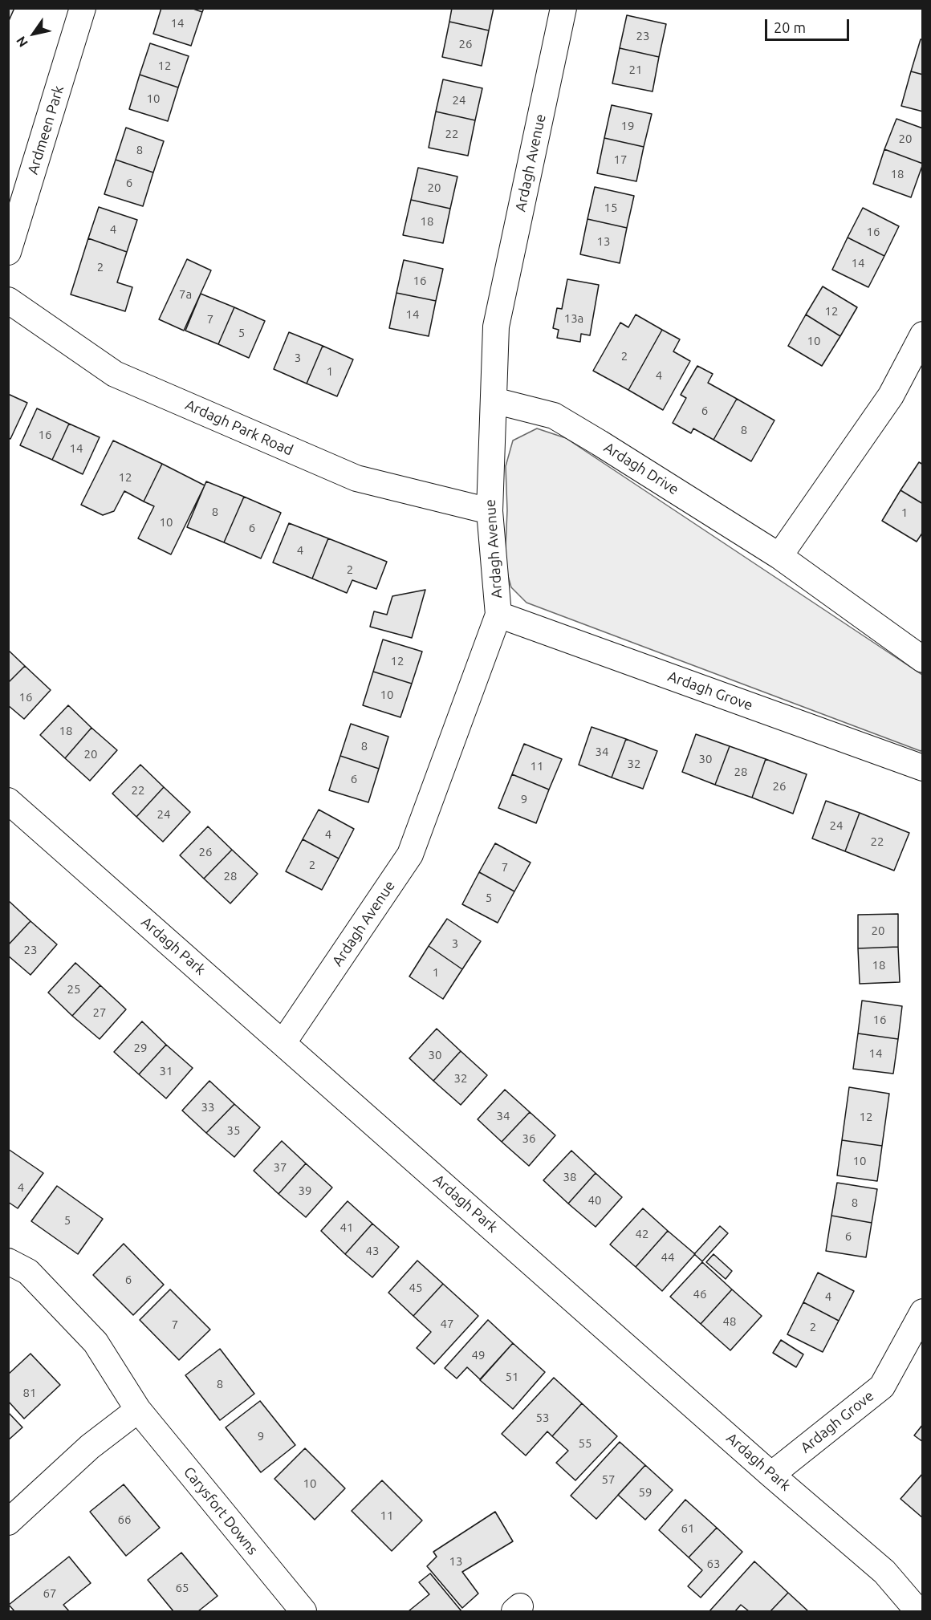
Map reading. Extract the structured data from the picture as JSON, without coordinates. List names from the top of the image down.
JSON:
{
  "streets": {
    "street": [
      "Ardmeen Park",
      "Ardagh Avenue",
      "Ardagh Park Road",
      "Ardagh Drive",
      "Ardagh Grove",
      "Ardagh Park",
      "Carysfort Downs"
    ]
  },
  "crossings": [
    ["Ardagh Avenue", "Ardagh Park Road"],
    ["Ardagh Avenue", "Ardagh Drive"],
    ["Ardagh Avenue", "Ardagh Grove"],
    ["Ardagh Avenue", "Ardagh Park"],
    ["Ardagh Grove", "Ardagh Park"]
  ],
  "house_numbers": [
    "14",
    "23",
    "26",
    "12",
    "21",
    "10",
    "24",
    "19",
    "22",
    "20",
    "8",
    "17",
    "18",
    "6",
    "20",
    "15",
    "18",
    "4",
    "16",
    "13",
    "14",
    "2",
    "16",
    "7a",
    "12",
    "14",
    "13a",
    "7",
    "5",
    "10",
    "2",
    "3",
    "1",
    "4",
    "6",
    "8",
    "16",
    "14",
    "12",
    "8",
    "1",
    "10",
    "6",
    "4",
    "2",
    "12",
    "10",
    "16",
    "18",
    "8",
    "34",
    "20",
    "30",
    "32",
    "11",
    "28",
    "6",
    "26",
    "22",
    "9",
    "24",
    "24",
    "4",
    "22",
    "26",
    "2",
    "7",
    "28",
    "5",
    "20",
    "3",
    "23",
    "18",
    "1",
    "25",
    "27",
    "16",
    "29",
    "14",
    "30",
    "31",
    "32",
    "33",
    "34",
    "12",
    "35",
    "36",
    "10",
    "37",
    "38",
    "4",
    "39",
    "40",
    "8",
    "5",
    "41",
    "42",
    "6",
    "43",
    "44",
    "6",
    "45",
    "46",
    "4",
    "48",
    "47",
    "7",
    "2",
    "49",
    "51",
    "8",
    "81",
    "53",
    "9",
    "55",
    "57",
    "10",
    "59",
    "11",
    "66",
    "61",
    "13",
    "63",
    "65",
    "67"
  ],
  "scale_bar": "20 m",
  "north": "bottom left"
}
